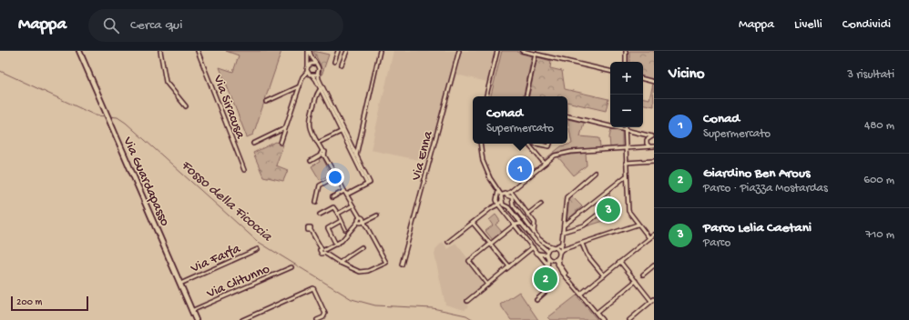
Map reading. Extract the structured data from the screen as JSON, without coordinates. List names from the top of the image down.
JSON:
{
  "streets": {
    "street": [
      "Via Siracusa",
      "Via Enna",
      "Via Guardapasso",
      "Via Farfa",
      "Via Clitunno"
    ]
  },
  "crossings": [
    ["Via Guardapasso", "Via Farfa"],
    ["Via Guardapasso", "Via Clitunno"]
  ],
  "water": ["Fosso della Ficoccia"],
  "scale_bar": "200 m",
  "page": {
    "header": "Mappa",
    "search": "Cerca qui",
    "nav": ["Mappa", "Livelli", "Condividi"],
    "heading": ["Vicino", "3 risultati"],
    "map_buttons": ["+", "−"],
    "popup": ["Conad", "Supermercato"],
    "list": [
      {
        "mark": "1",
        "name": "Conad",
        "note": "Supermercato",
        "value": "480 m"
      },
      {
        "mark": "2",
        "name": "Giardino Ben Arous",
        "note": "Parco · Piazza Mostardas",
        "value": "600 m"
      },
      {
        "mark": "3",
        "name": "Parco Lelia Caetani",
        "note": "Parco",
        "value": "710 m"
      }
    ],
    "pins": ["1", "3", "2"],
    "scale": "200 m"
  }
}
